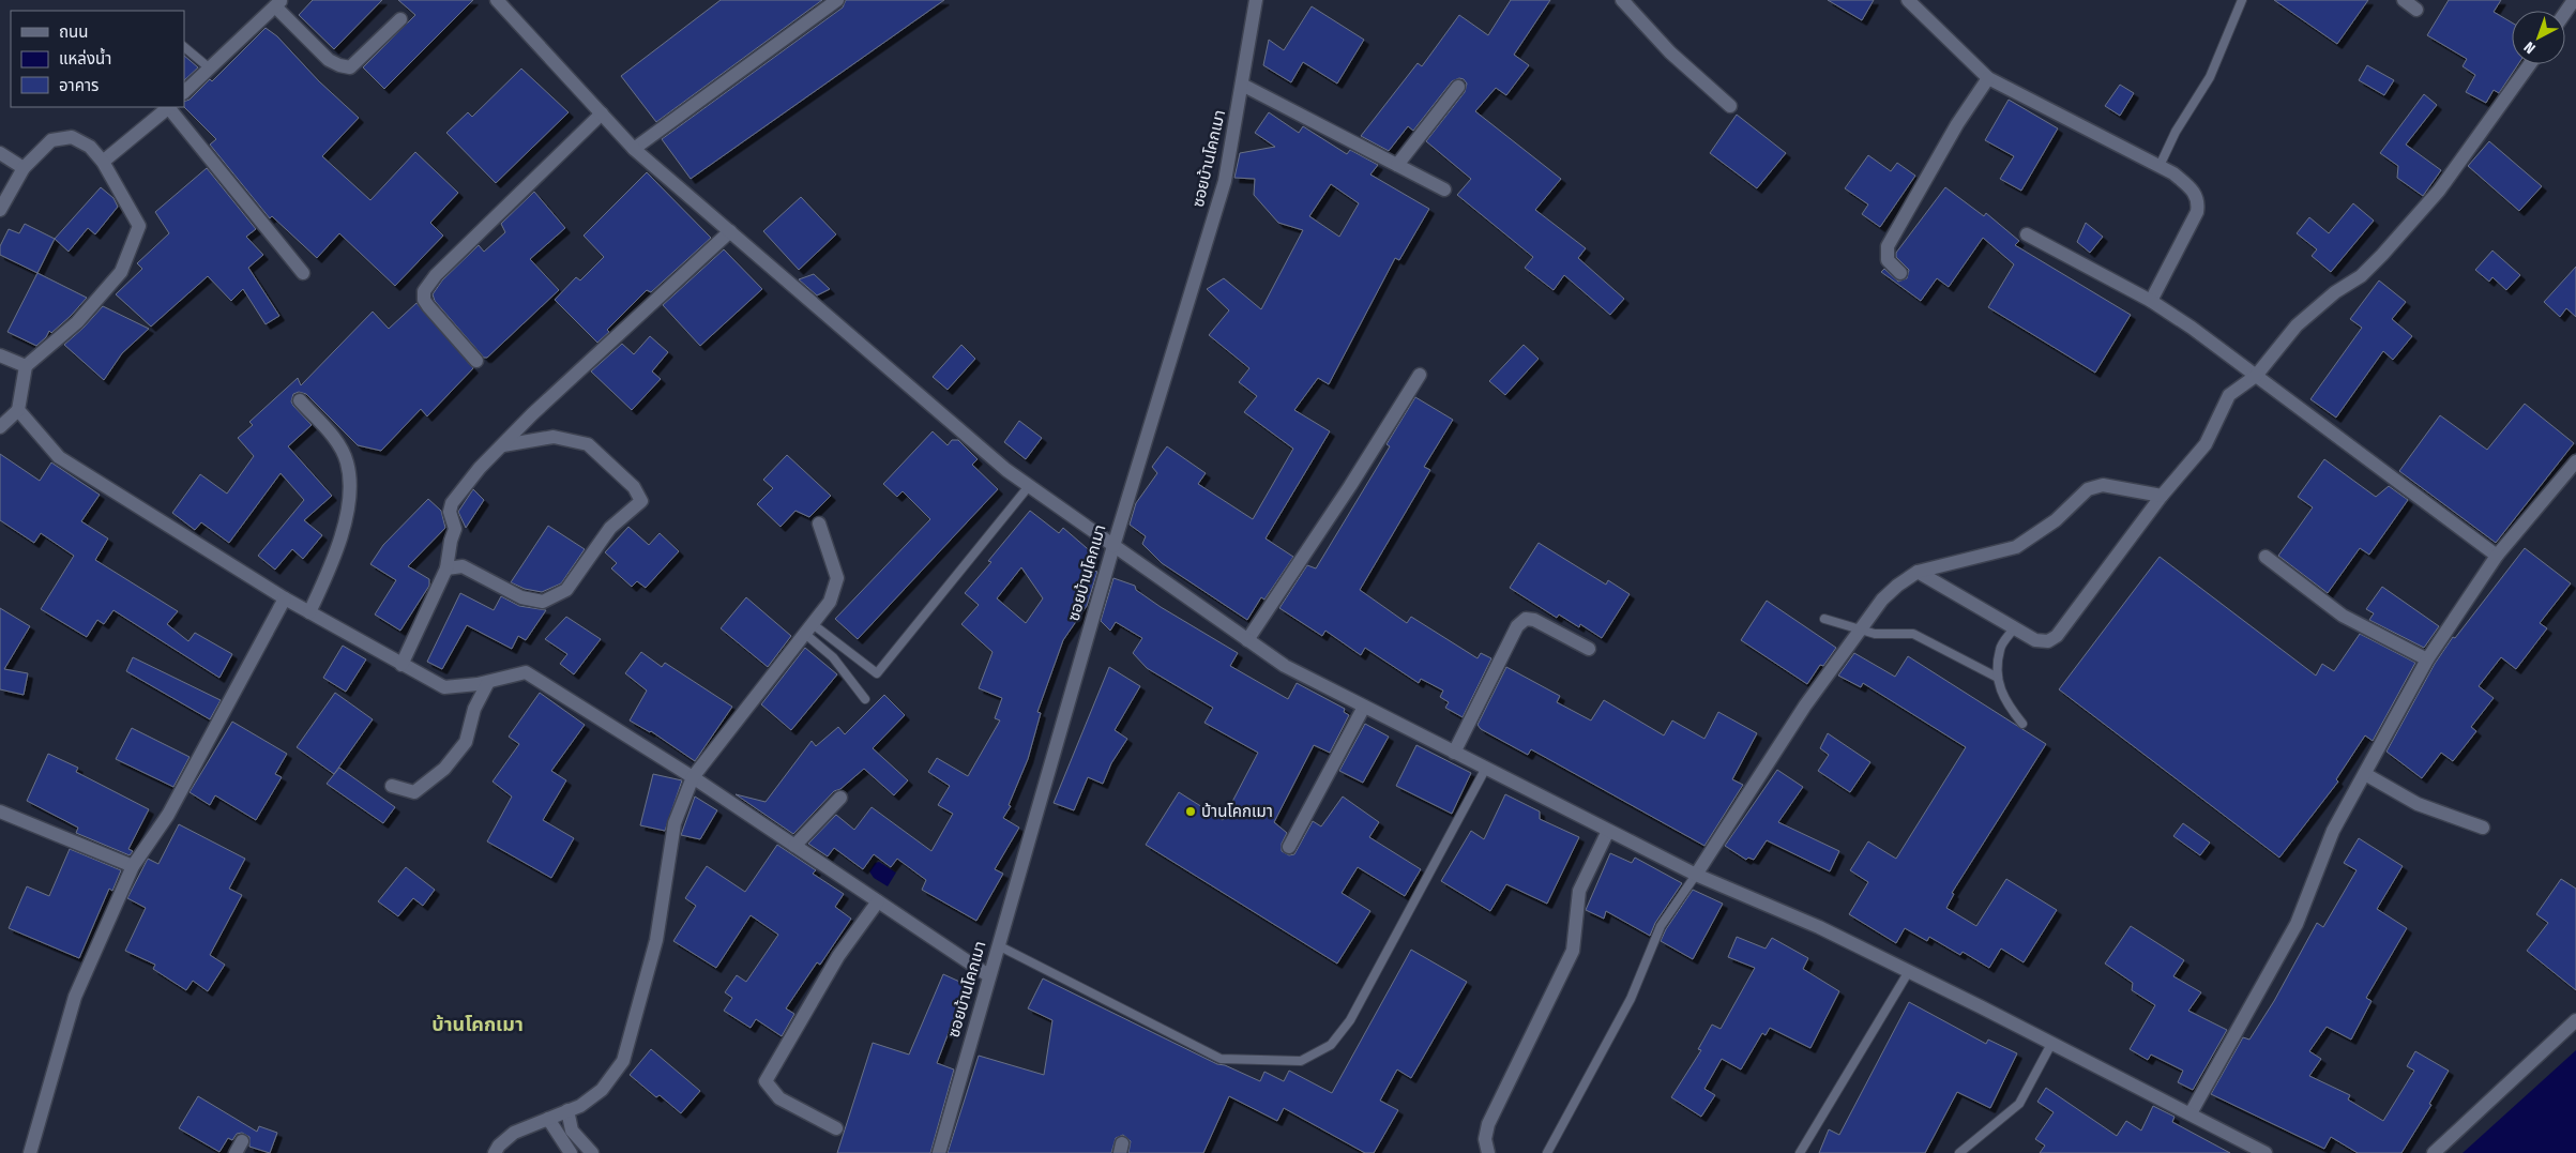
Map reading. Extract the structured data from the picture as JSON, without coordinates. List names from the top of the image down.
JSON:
{
  "streets": {
    "street": ["ซอยบ้านโคกเมา"]
  },
  "districts": ["บ้านโคกเมา"],
  "places": ["บ้านโคกเมา"],
  "legend": ["ถนน", "แหล่งน้ำ", "อาคาร"],
  "north": "bottom left"
}
